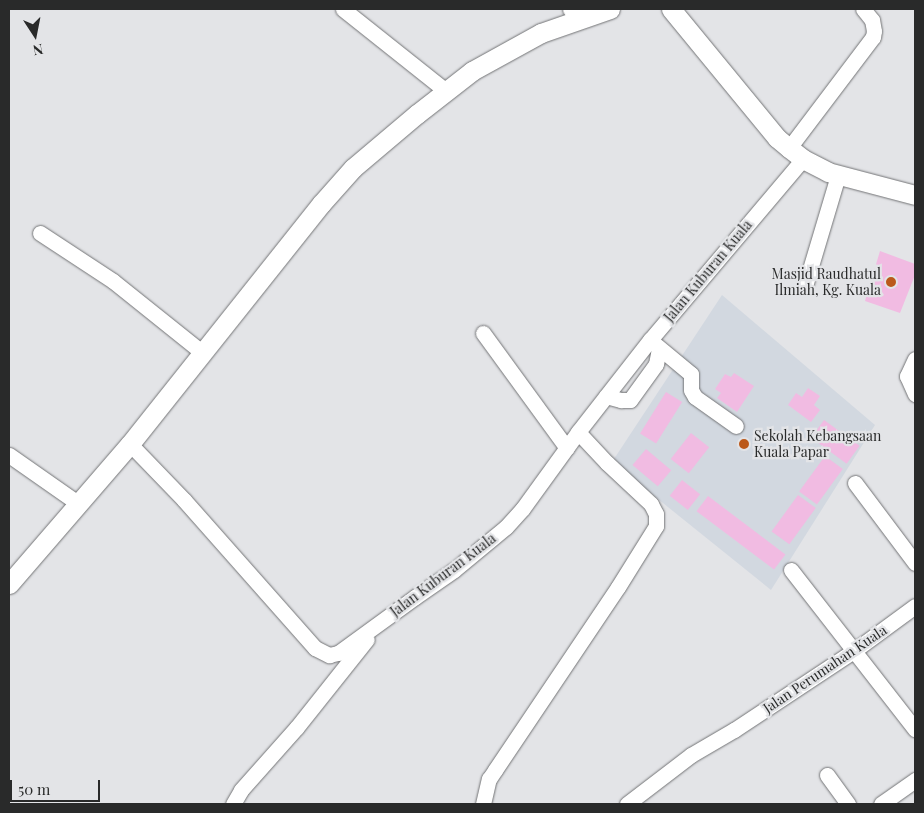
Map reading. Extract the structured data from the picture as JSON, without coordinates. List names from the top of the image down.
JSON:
{
  "streets": {
    "street": ["Jalan Kuburan Kuala", "Jalan Perumahan Kuala"]
  },
  "places": ["Masjid Raudhatul Ilmiah, Kg. Kuala", "Sekolah Kebangsaan Kuala Papar"],
  "scale_bar": "50 m",
  "north": "bottom"
}
